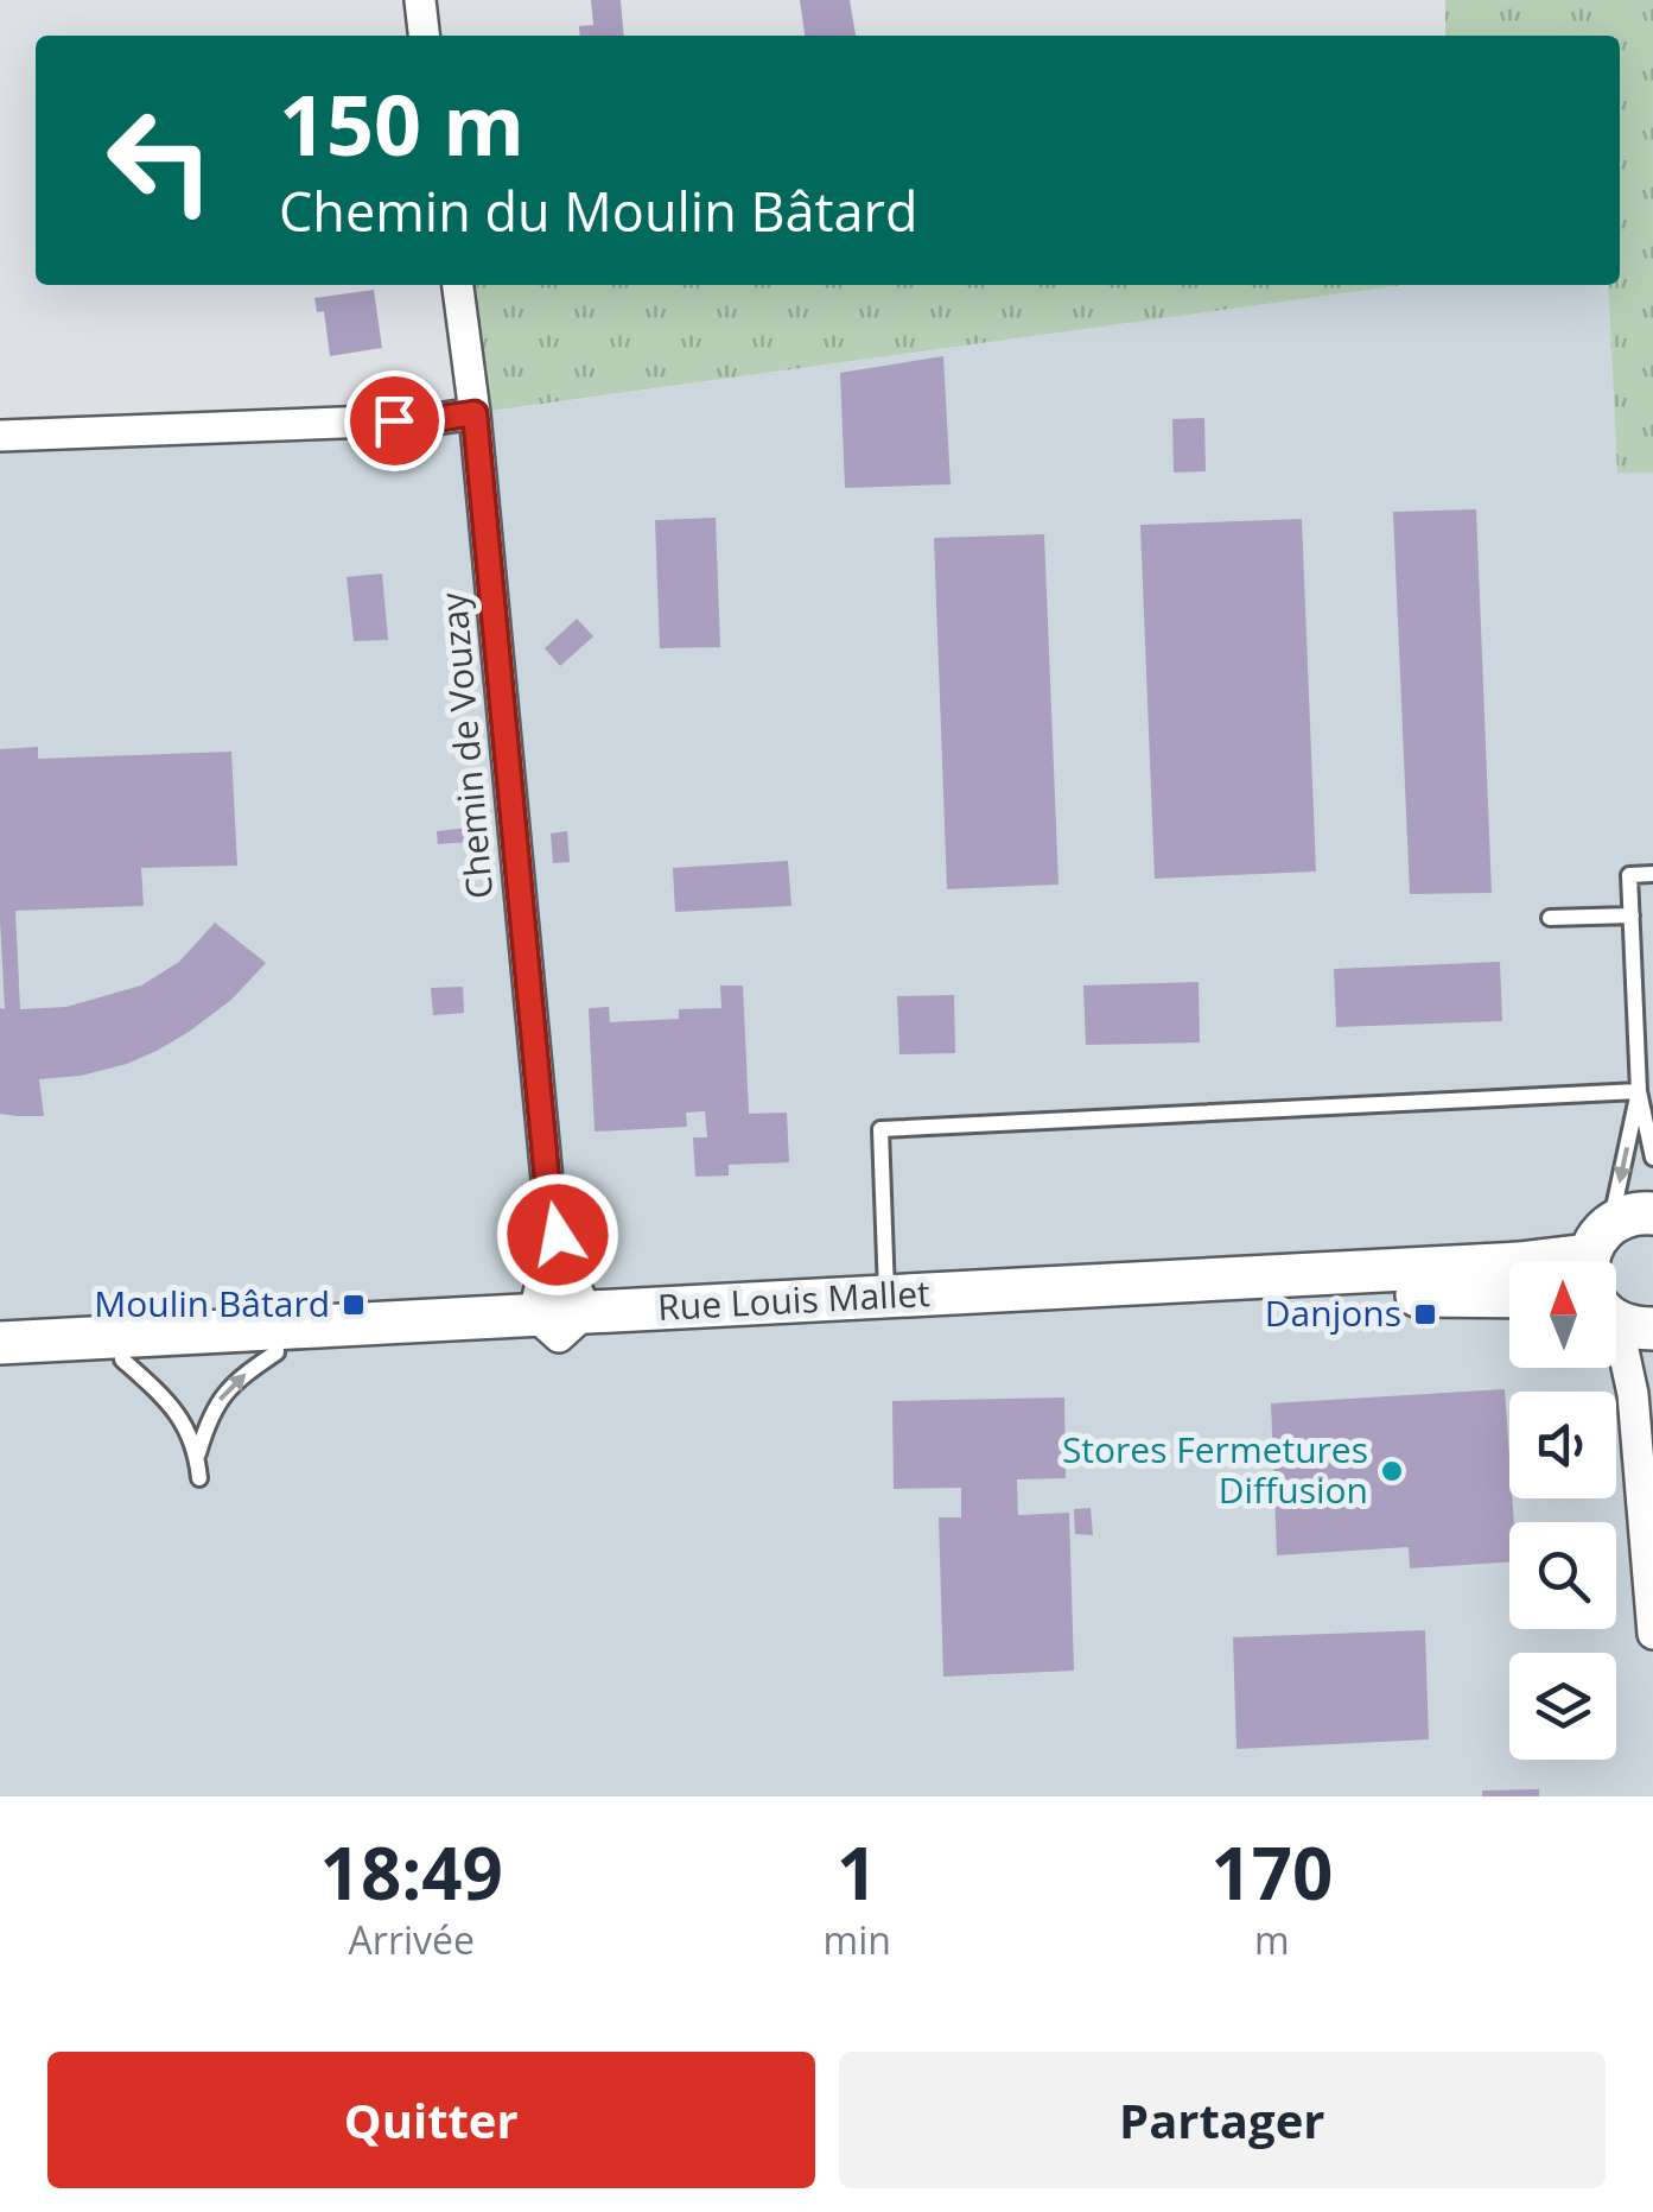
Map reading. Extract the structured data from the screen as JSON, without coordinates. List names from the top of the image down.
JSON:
{
  "streets": {
    "main road": ["Rue Louis Mallet"],
    "street": ["Chemin de Vouzay"]
  },
  "crossings": [
    ["Chemin de Vouzay", "Rue Louis Mallet"]
  ],
  "places": {
    "transit": ["Moulin Bâtard", "Danjons"],
    "other": ["Stores Fermetures Diffusion"]
  },
  "north": "top",
  "page": {
    "turn": ["150 m", "Chemin du Moulin Bâtard"],
    "eta": [
      "18:49",
      "Arrivée",
      "1",
      "min",
      "170",
      "m"
    ],
    "buttons": ["Quitter", "Partager"]
  }
}
